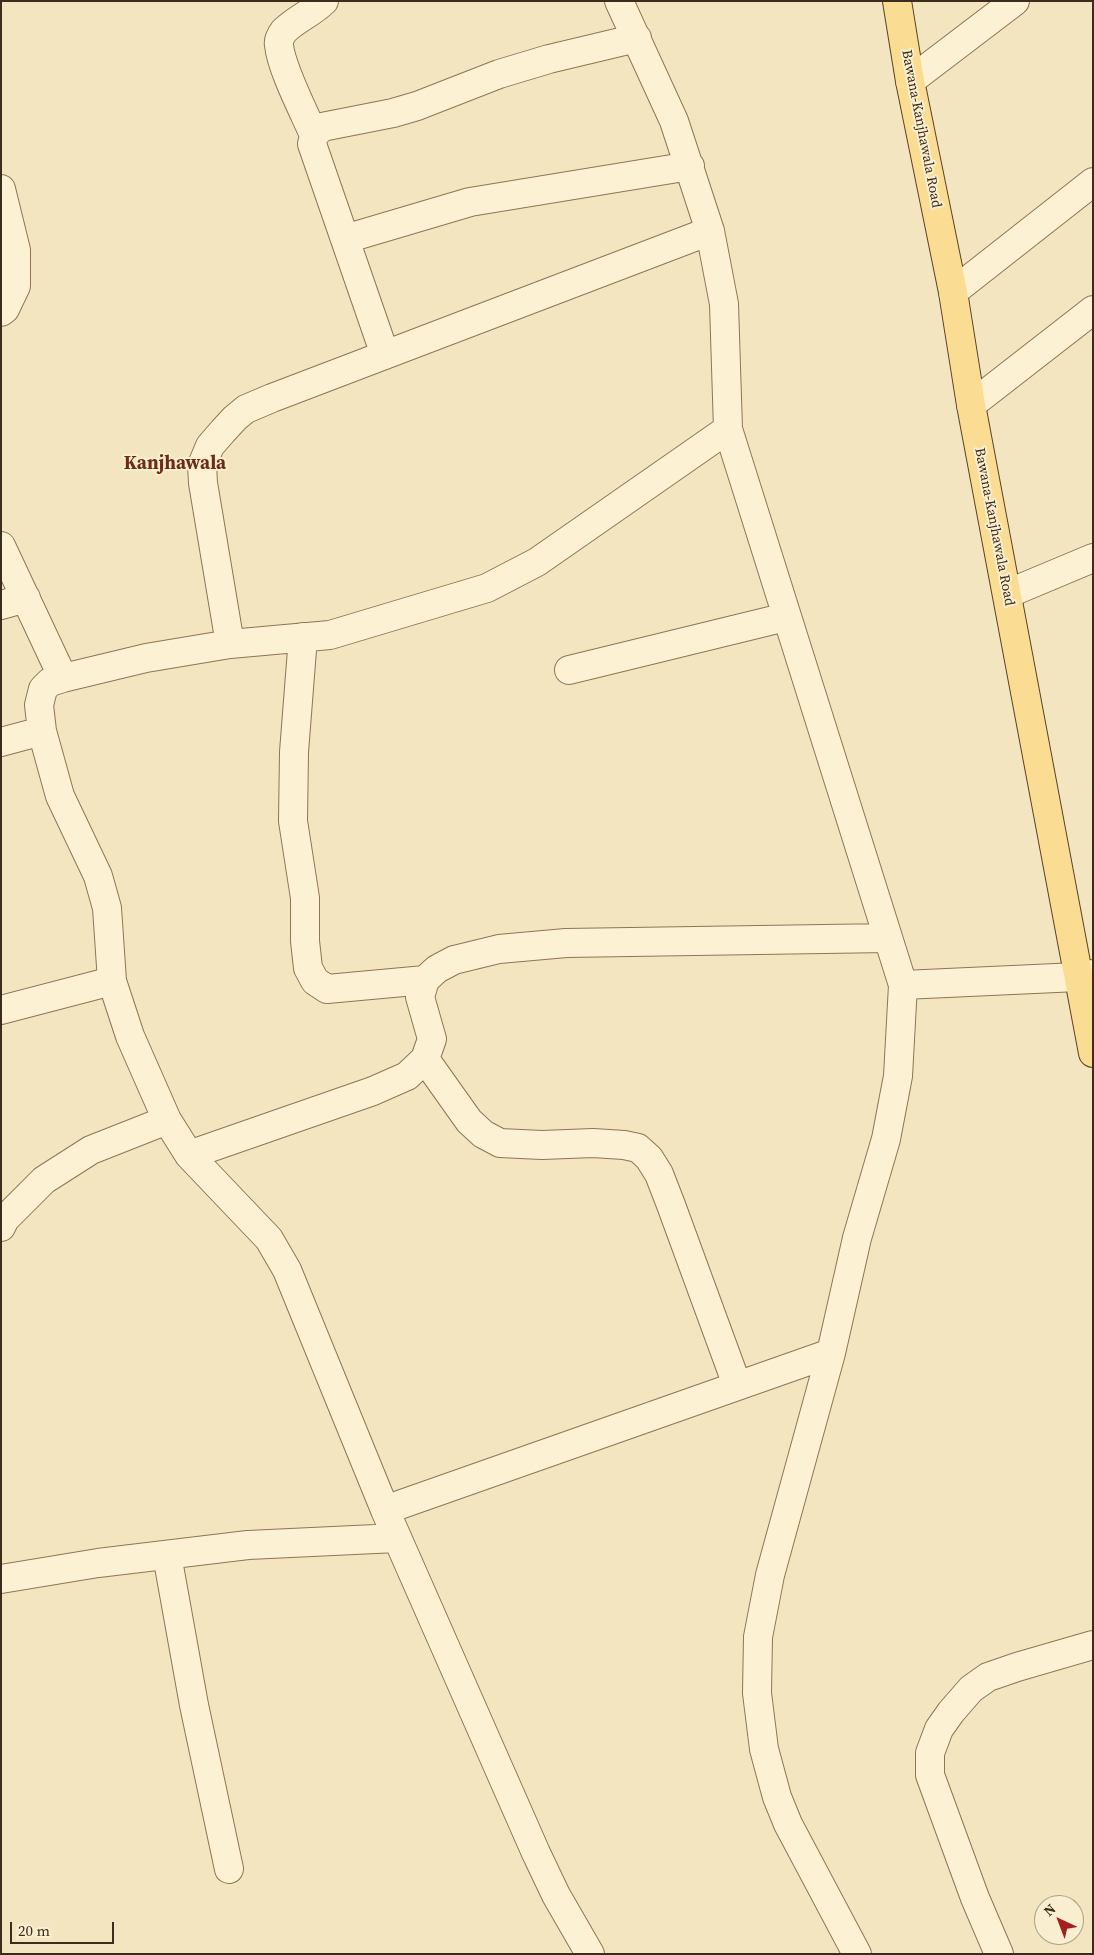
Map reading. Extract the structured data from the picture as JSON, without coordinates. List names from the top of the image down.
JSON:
{
  "streets": {
    "main road": ["Bawana-Kanjhawala Road"]
  },
  "districts": ["Kanjhawala"],
  "scale_bar": "20 m",
  "north": "top left"
}
